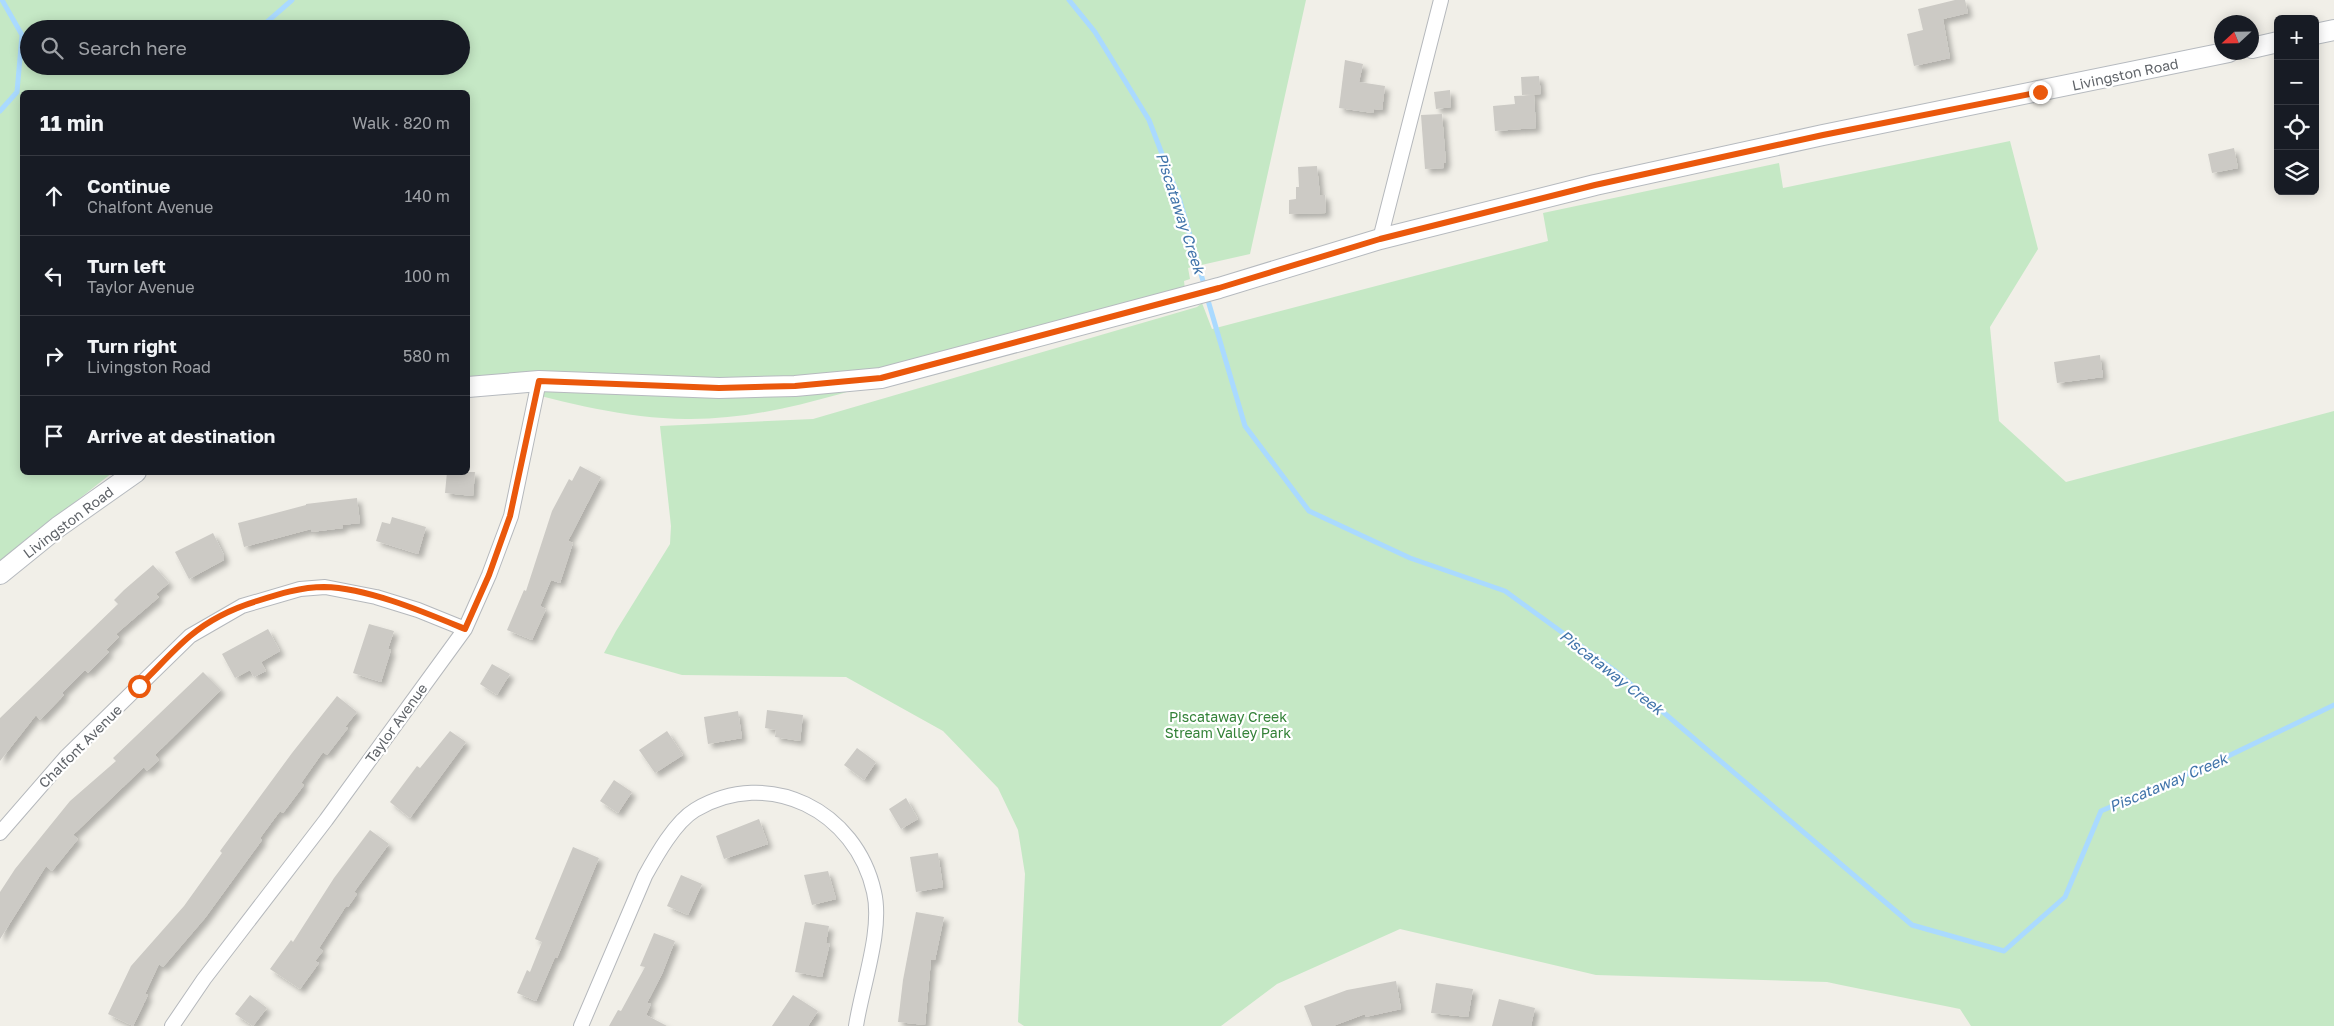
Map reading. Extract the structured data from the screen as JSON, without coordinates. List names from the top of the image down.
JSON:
{
  "streets": {
    "main road": ["Livingston Road"],
    "street": ["Taylor Avenue", "Chalfont Avenue"]
  },
  "crossings": [
    ["Livingston Road", "Taylor Avenue"],
    ["Taylor Avenue", "Chalfont Avenue"]
  ],
  "water": ["Piscataway Creek"],
  "parks": ["Piscataway Creek Stream Valley Park"],
  "north": "left",
  "page": {
    "map_buttons": ["+", "−"],
    "search": "Search here",
    "heading": ["11 min", "Walk · 820 m"],
    "list": [
      ["Continue", "Chalfont Avenue", "140 m"],
      ["Turn left", "Taylor Avenue", "100 m"],
      ["Turn right", "Livingston Road", "580 m"],
      "Arrive at destination"
    ]
  }
}
